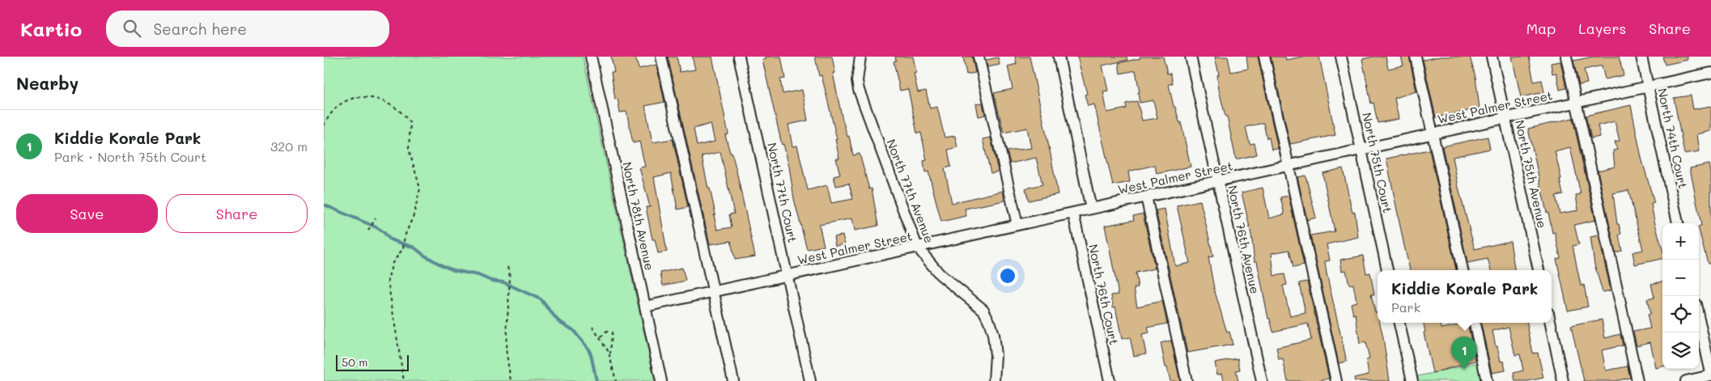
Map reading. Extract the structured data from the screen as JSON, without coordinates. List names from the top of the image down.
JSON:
{
  "streets": {
    "street": [
      "West Palmer Street",
      "North 74th Court",
      "North 75th Court",
      "North 75th Avenue",
      "North 77th Avenue",
      "North 77th Court",
      "North 78th Avenue",
      "North 76th Avenue",
      "North 76th Court"
    ]
  },
  "crossings": [
    ["West Palmer Street", "North 74th Court"],
    ["West Palmer Street", "North 75th Court"],
    ["West Palmer Street", "North 75th Avenue"],
    ["West Palmer Street", "North 77th Avenue"],
    ["West Palmer Street", "North 77th Court"],
    ["West Palmer Street", "North 78th Avenue"],
    ["West Palmer Street", "North 76th Avenue"],
    ["West Palmer Street", "North 76th Court"]
  ],
  "scale_bar": "50 m",
  "page": {
    "header": "Kartio",
    "search": "Search here",
    "nav": ["Map", "Layers", "Share"],
    "heading": "Nearby",
    "list": [
      {
        "mark": "1",
        "name": "Kiddie Korale Park",
        "note": "Park · North 75th Court",
        "value": "320 m"
      }
    ],
    "buttons": ["Save", "Share"],
    "map_buttons": ["+", "−"],
    "popup": ["Kiddie Korale Park", "Park"],
    "pins": "1",
    "scale": "50 m"
  }
}
